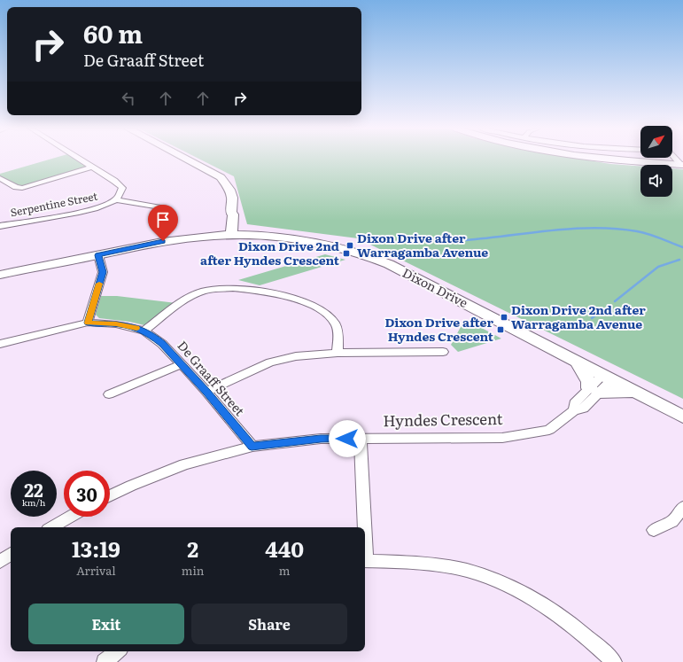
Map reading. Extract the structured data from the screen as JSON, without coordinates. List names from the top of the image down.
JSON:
{
  "streets": {
    "main road": ["Dixon Drive"],
    "street": ["Serpentine Street", "De Graaff Street", "Hyndes Crescent"]
  },
  "crossings": [
    ["Dixon Drive", "Hyndes Crescent"],
    ["De Graaff Street", "Hyndes Crescent"]
  ],
  "places": {
    "transit": [
      "Dixon Drive after Warragamba Avenue",
      "Dixon Drive 2nd after Hyndes Crescent",
      "Dixon Drive 2nd after Warragamba Avenue",
      "Dixon Drive after Hyndes Crescent"
    ]
  },
  "north": "top right",
  "page": {
    "turn": ["60 m", "De Graaff Street"],
    "speed": "22 km/h",
    "limit": "30",
    "eta": [
      "13:19",
      "Arrival",
      "2",
      "min",
      "440",
      "m"
    ],
    "buttons": ["Exit", "Share"]
  }
}
